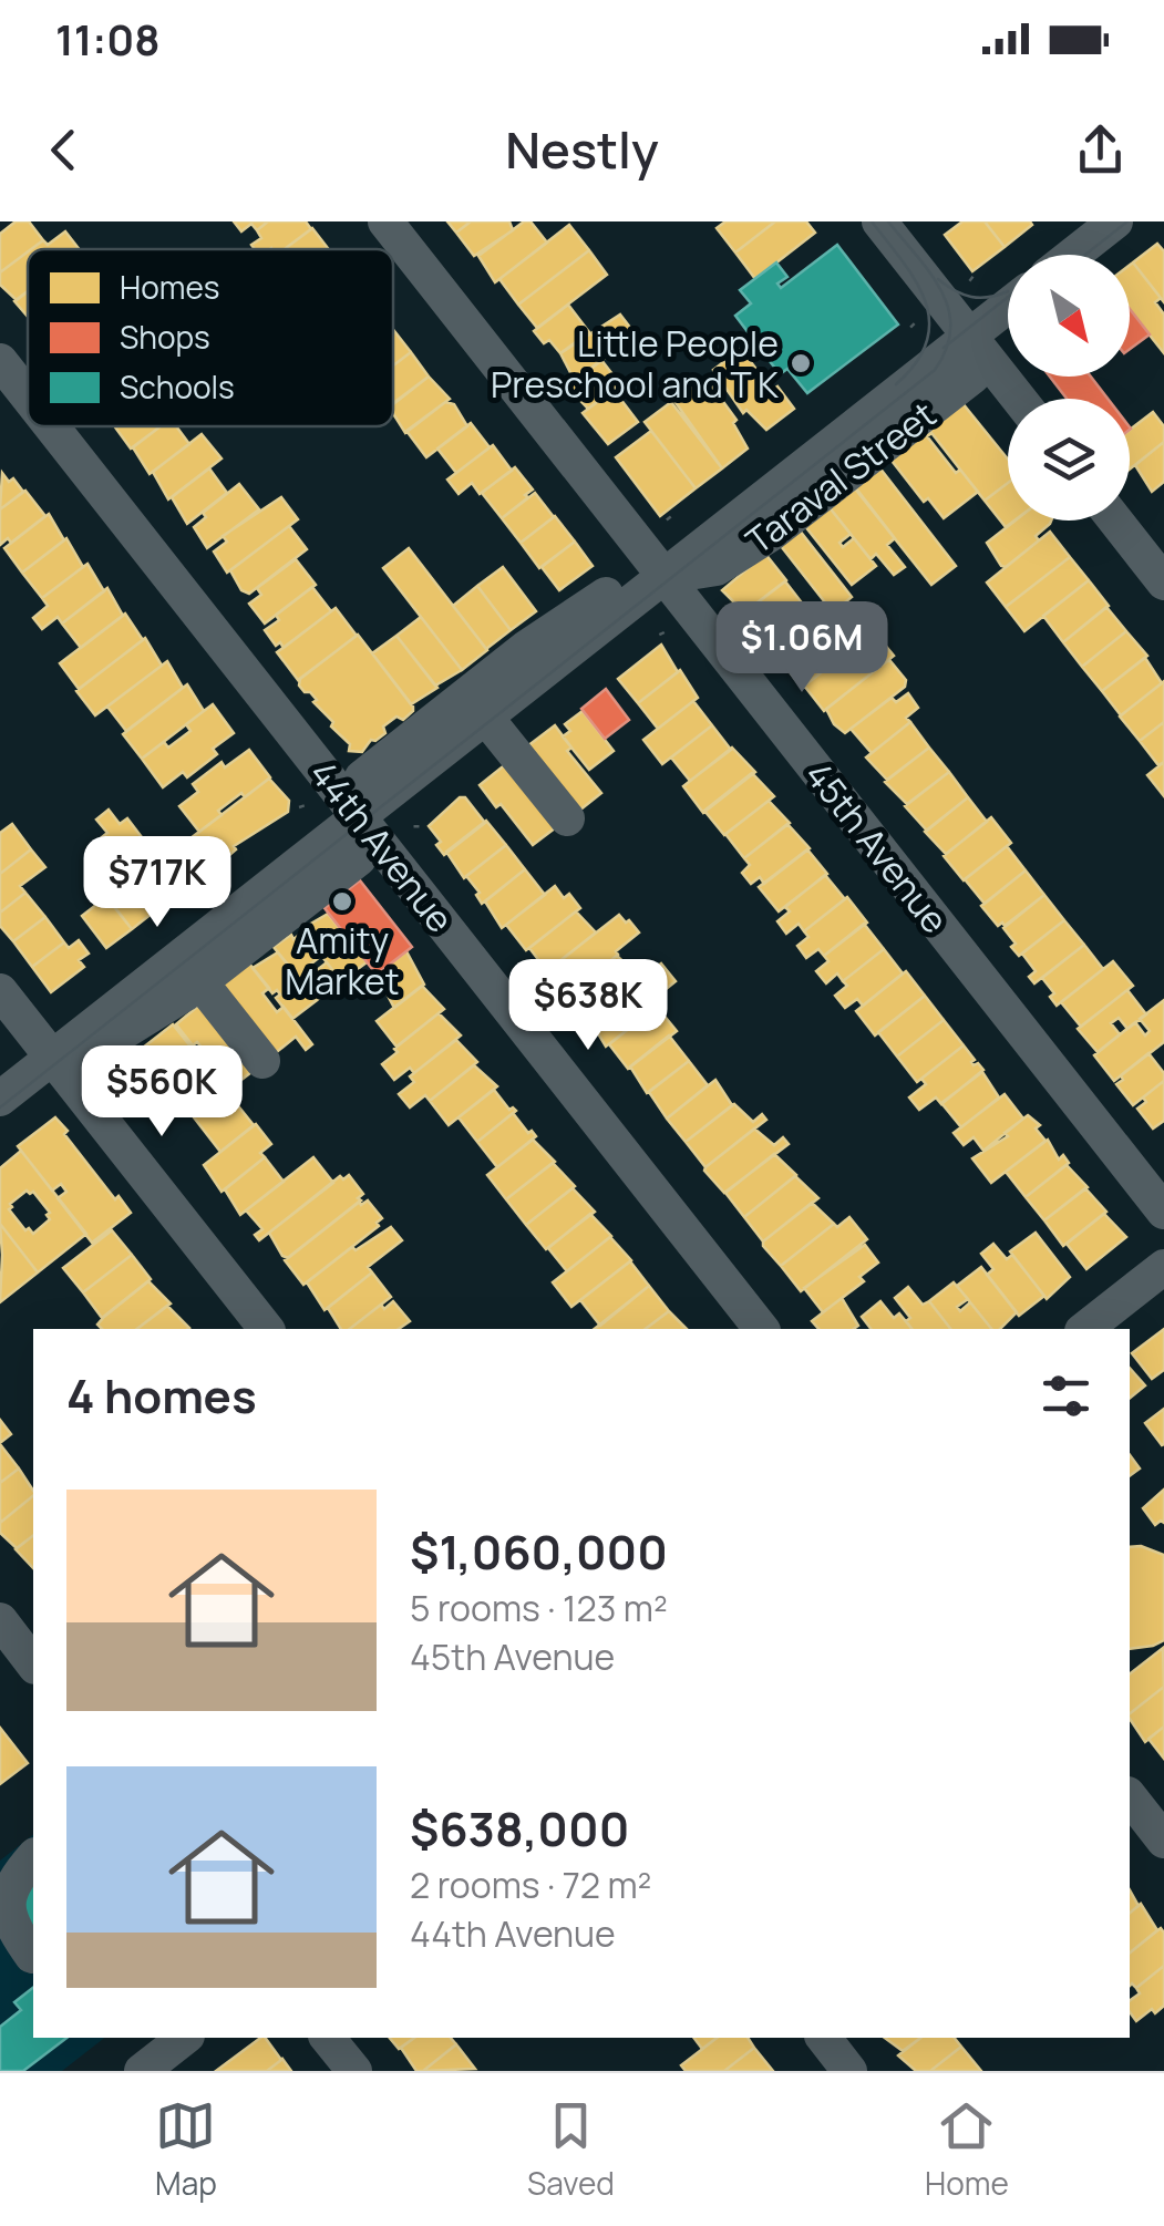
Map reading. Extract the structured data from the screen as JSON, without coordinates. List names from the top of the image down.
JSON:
{
  "streets": {
    "street": ["Taraval Street", "44th Avenue", "45th Avenue"]
  },
  "crossings": [
    ["Taraval Street", "44th Avenue"],
    ["Taraval Street", "45th Avenue"]
  ],
  "places": ["Little People Preschool and T K", "Amity Market"],
  "legend": ["Homes", "Shops", "Schools"],
  "north": "bottom right",
  "page": {
    "status": "11:08",
    "header": "Nestly",
    "price": [
      "$1.06M",
      "$717K",
      "$638K",
      "$560K"
    ],
    "heading": "4 homes",
    "list": [
      {
        "name": "$1,060,000",
        "note": "5 rooms · 123 m² · 45th Avenue"
      },
      {
        "name": "$638,000",
        "note": "2 rooms · 72 m² · 44th Avenue"
      }
    ],
    "tabs": ["Map", "Saved", "Home"]
  }
}
